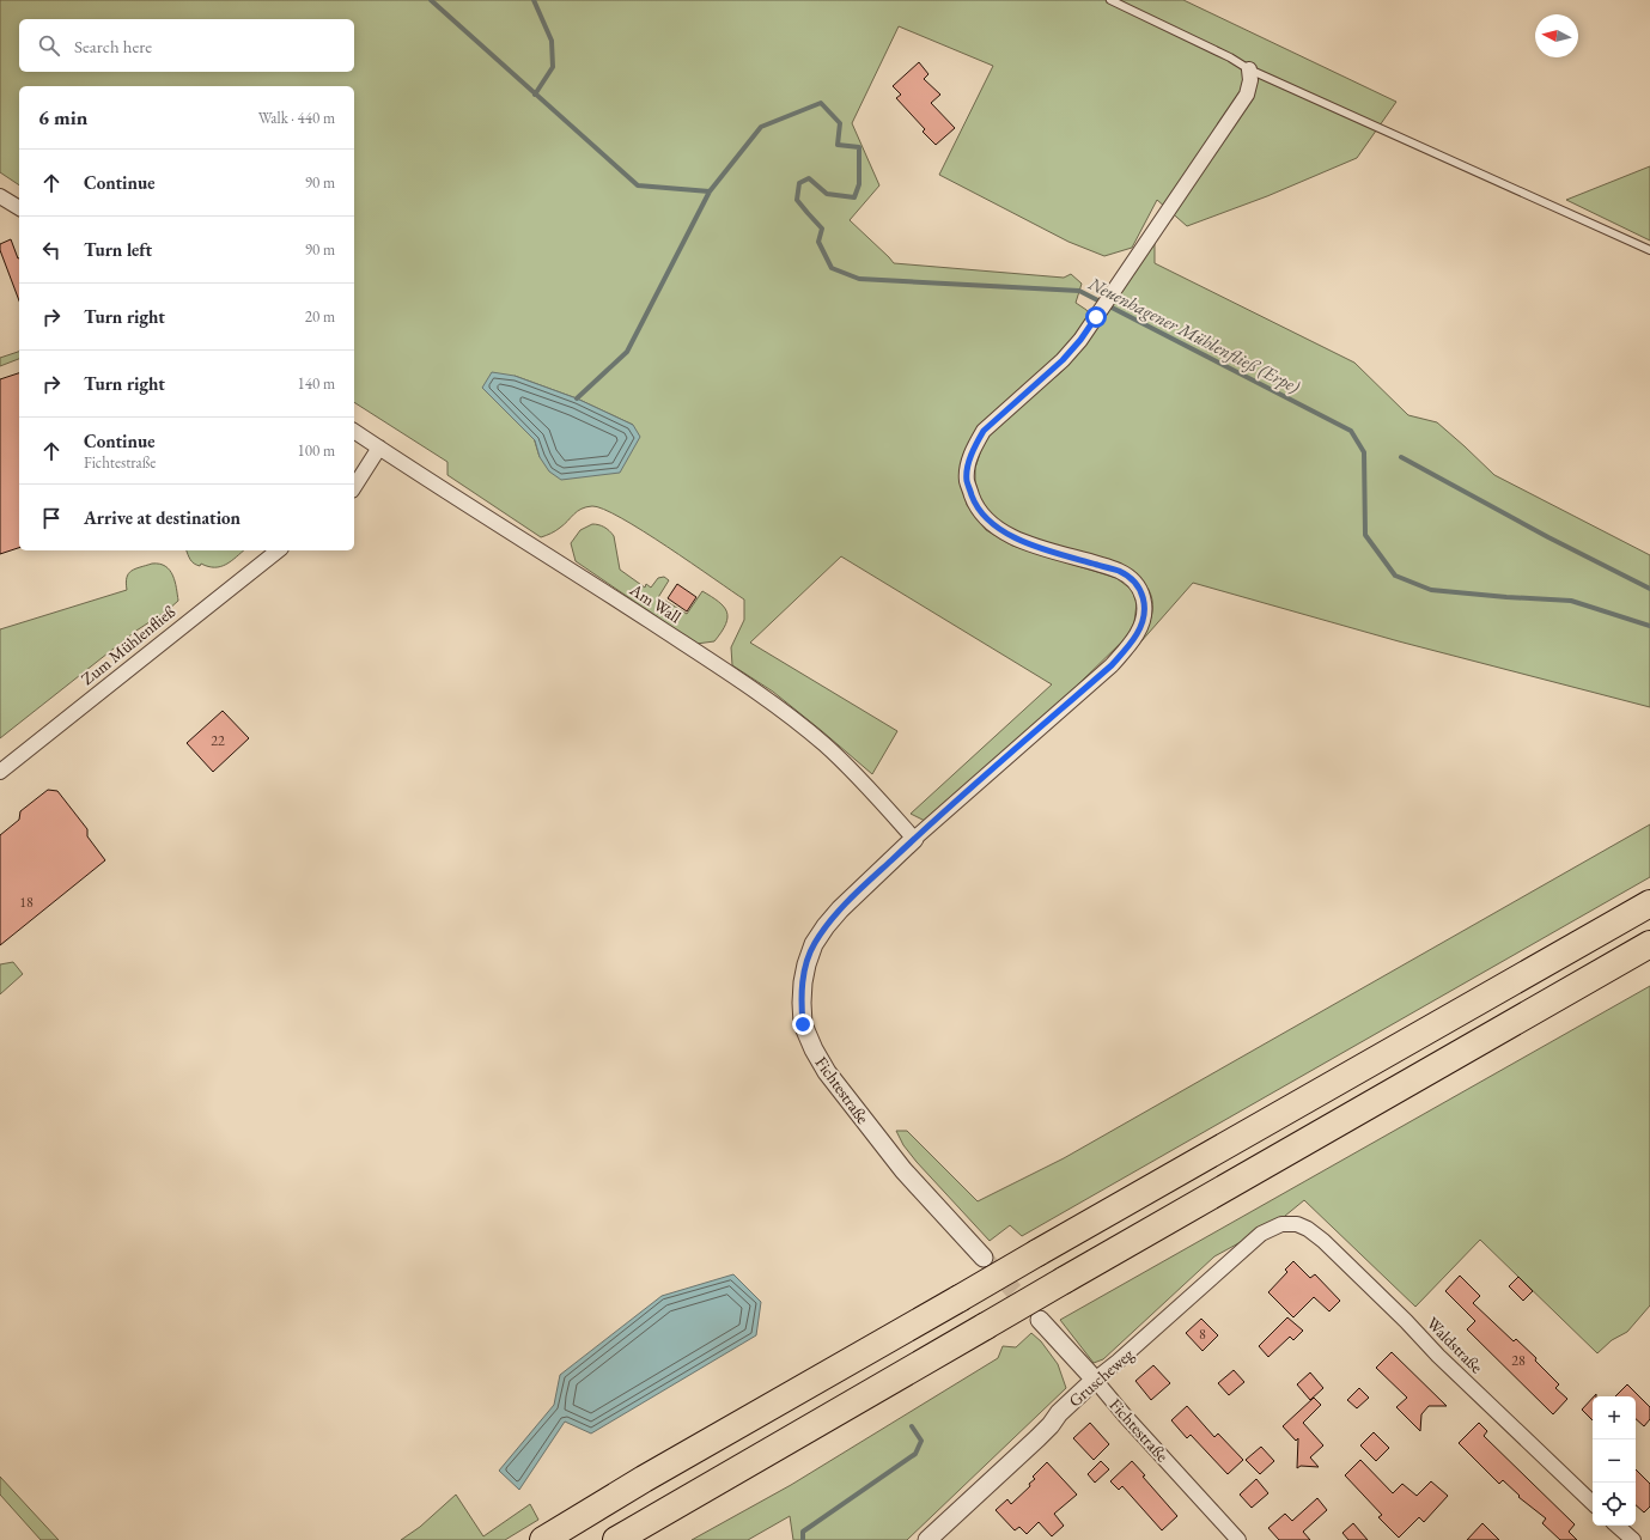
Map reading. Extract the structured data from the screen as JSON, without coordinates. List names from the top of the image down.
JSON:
{
  "streets": {
    "street": [
      "Am Wall",
      "Zum Mühlenfließ",
      "Fichtestraße",
      "Waldstraße",
      "Gruscheweg"
    ]
  },
  "crossings": [
    ["Am Wall", "Fichtestraße"],
    ["Fichtestraße", "Gruscheweg"],
    ["Waldstraße", "Gruscheweg"]
  ],
  "water": ["Neuenhagener Mühlenfließ (Erpe)"],
  "house_numbers": [
    "22",
    "18",
    "8",
    "28"
  ],
  "north": "left",
  "page": {
    "search": "Search here",
    "heading": ["6 min", "Walk · 440 m"],
    "list": [
      ["Continue", "90 m"],
      ["Turn left", "90 m"],
      ["Turn right", "20 m"],
      ["Turn right", "140 m"],
      ["Continue", "Fichtestraße", "100 m"],
      "Arrive at destination"
    ],
    "map_buttons": ["+", "−"]
  }
}
